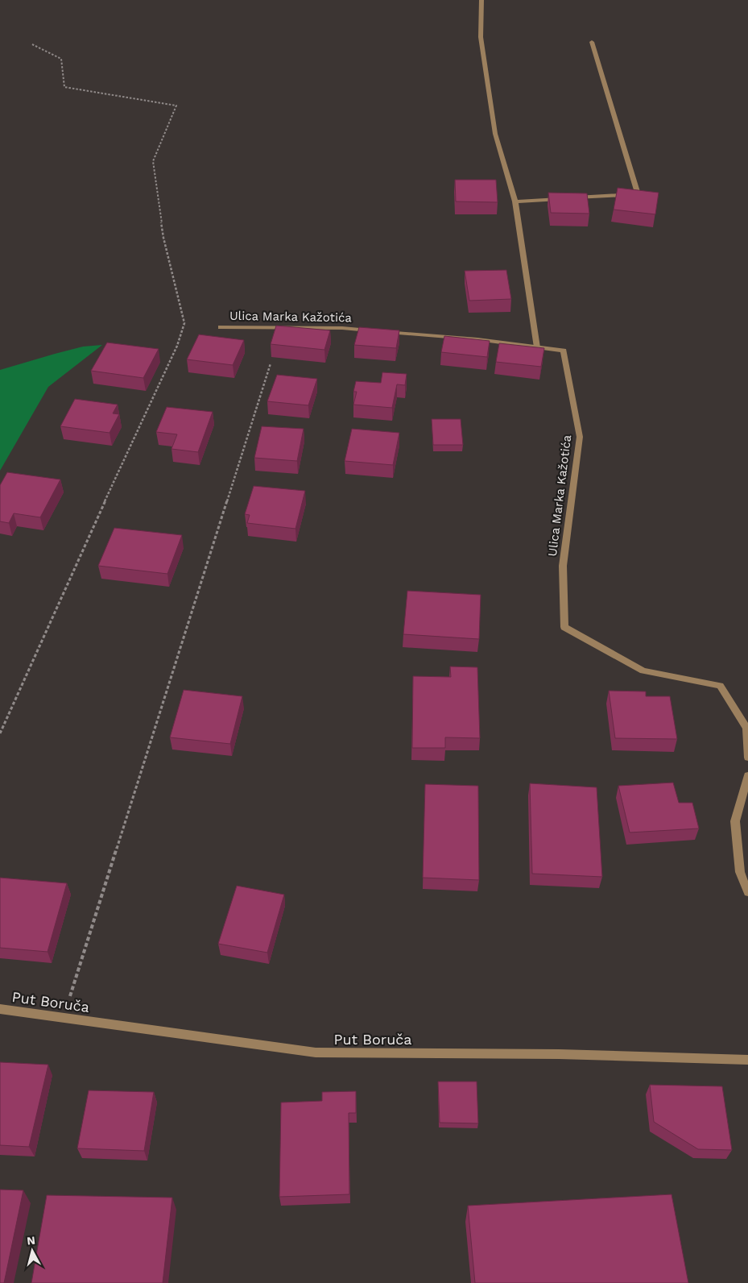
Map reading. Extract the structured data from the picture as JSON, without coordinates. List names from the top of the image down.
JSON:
{
  "streets": {
    "street": ["Ulica Marka Kažotića", "Put Boruča"]
  },
  "north": "top"
}
